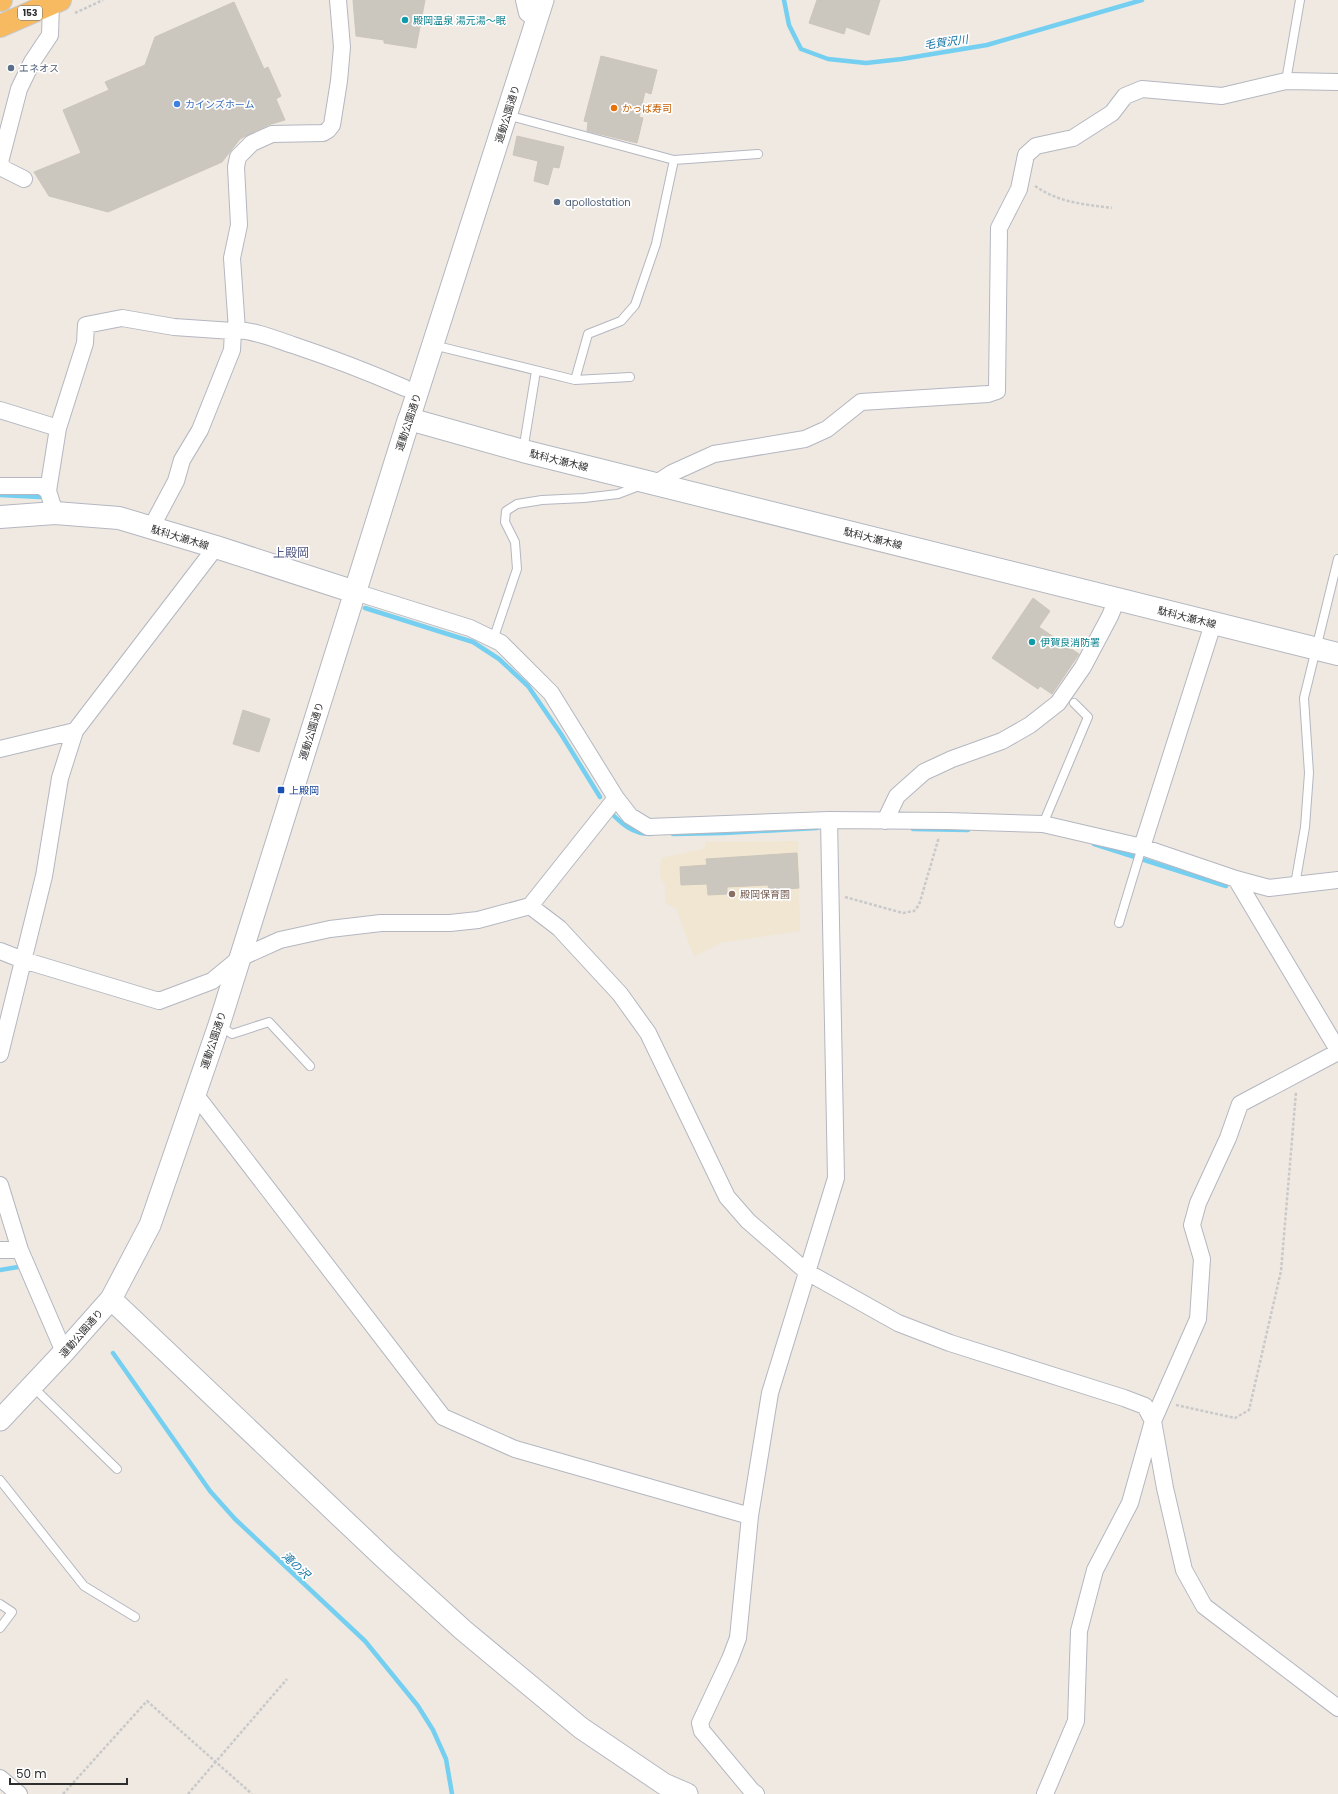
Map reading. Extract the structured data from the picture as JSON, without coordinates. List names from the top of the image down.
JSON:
{
  "streets": {
    "highway": ["153"],
    "main road": ["運動公園通り", "駄科大瀬木線"]
  },
  "crossings": [
    ["運動公園通り", "駄科大瀬木線"]
  ],
  "districts": ["上殿岡"],
  "water": ["毛賀沢川", "滝の沢"],
  "places": {
    "other": [
      "殿岡温泉 湯元湯～眠",
      "エネオス",
      "カインズホーム",
      "かっぱ寿司",
      "apollostation",
      "伊賀良消防署",
      "殿岡保育園"
    ],
    "transit": ["上殿岡"]
  },
  "scale_bar": "50 m"
}
